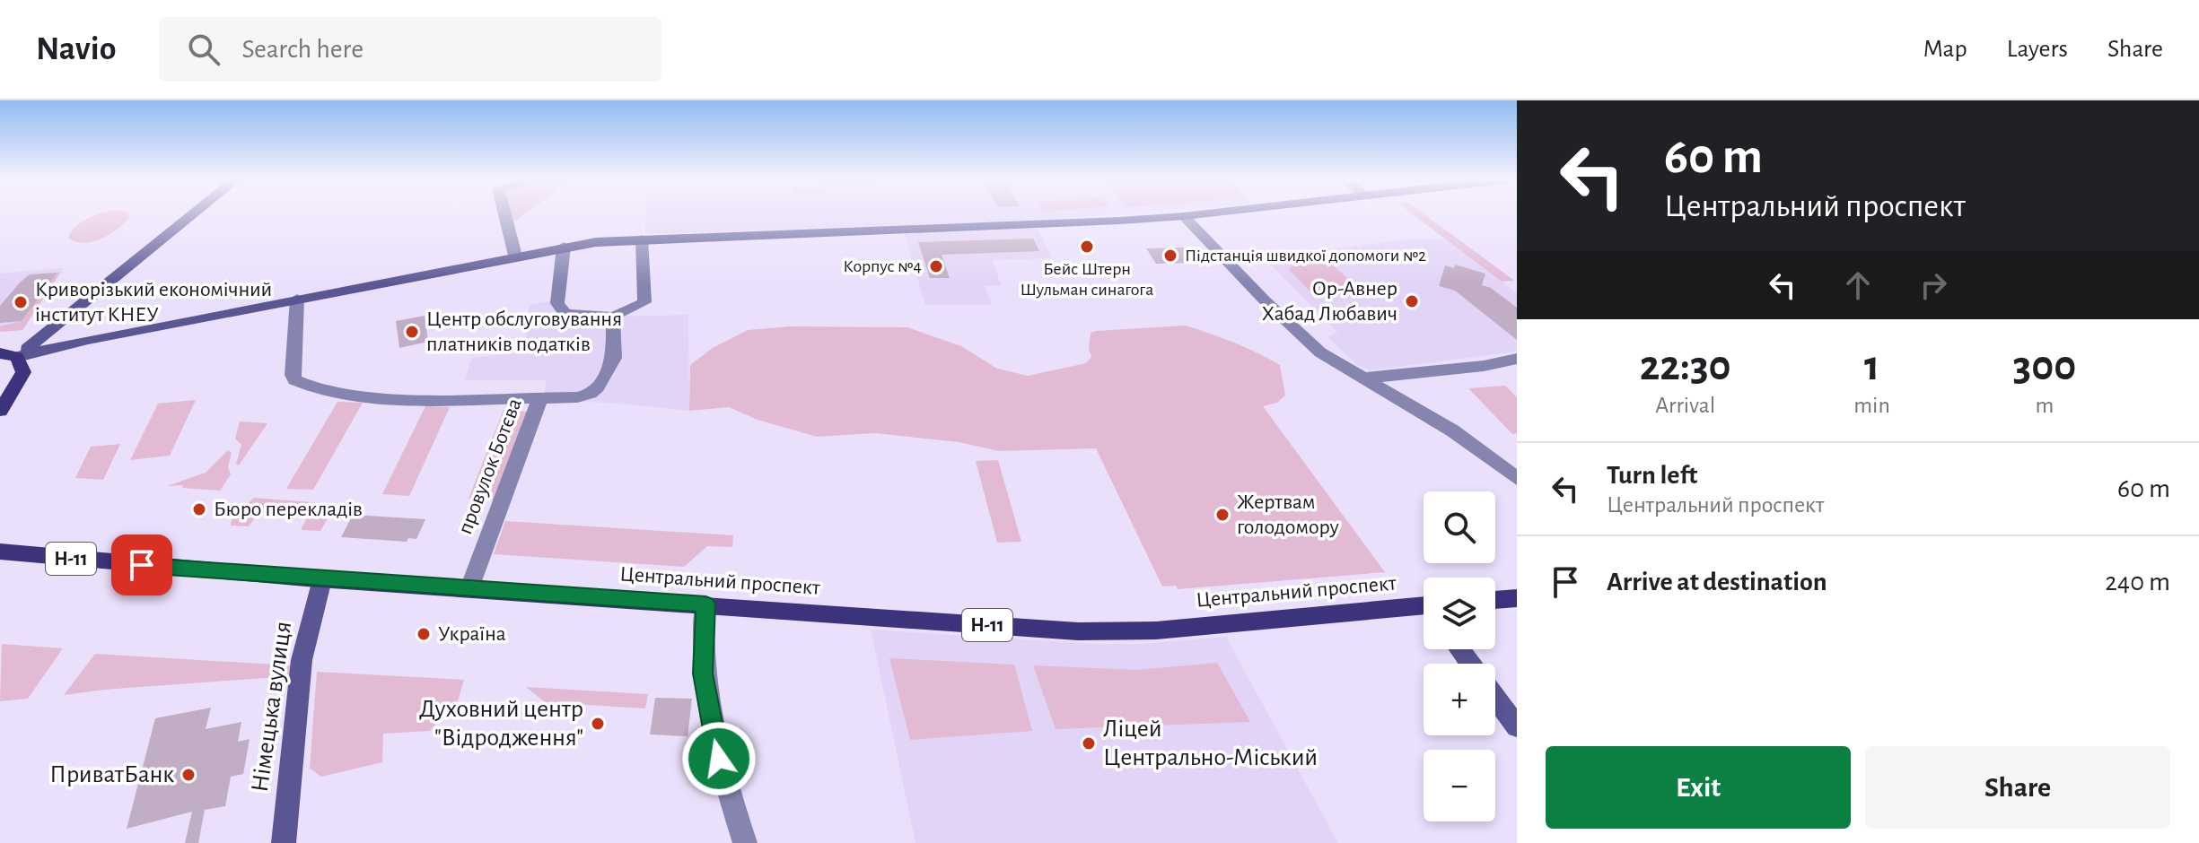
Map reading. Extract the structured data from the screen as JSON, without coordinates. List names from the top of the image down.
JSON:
{
  "streets": {
    "main road": ["Н-11", "Центральний проспект"],
    "street": ["провулок Ботєва", "Німецька вулиця"]
  },
  "crossings": [
    ["провулок Ботєва", "Центральний проспект"],
    ["Центральний проспект", "Німецька вулиця"]
  ],
  "places": [
    "Бейс Штерн Шульман синагога",
    "Підстанція швидкої допомоги №2",
    "Корпус №4",
    "Ор-Авнер Хабад Любавич",
    "Криворізький економічний інститут КНЕУ",
    "Центр обслуговування платників податків",
    "Бюро перекладів",
    "Жертвам голодомору",
    "Україна",
    "Духовний центр \"Відродження\"",
    "Ліцей Центрально-Міський",
    "ПриватБанк"
  ],
  "page": {
    "header": "Navio",
    "search": "Search here",
    "nav": ["Map", "Layers", "Share"],
    "turn": ["60 m", "Центральний проспект"],
    "eta": [
      "22:30",
      "Arrival",
      "1",
      "min",
      "300",
      "m"
    ],
    "list": [
      {
        "name": "Turn left",
        "note": "Центральний проспект",
        "value": "60 m"
      },
      {
        "name": "Arrive at destination",
        "value": "240 m"
      }
    ],
    "map_buttons": ["+", "−"],
    "buttons": ["Exit", "Share"]
  }
}
